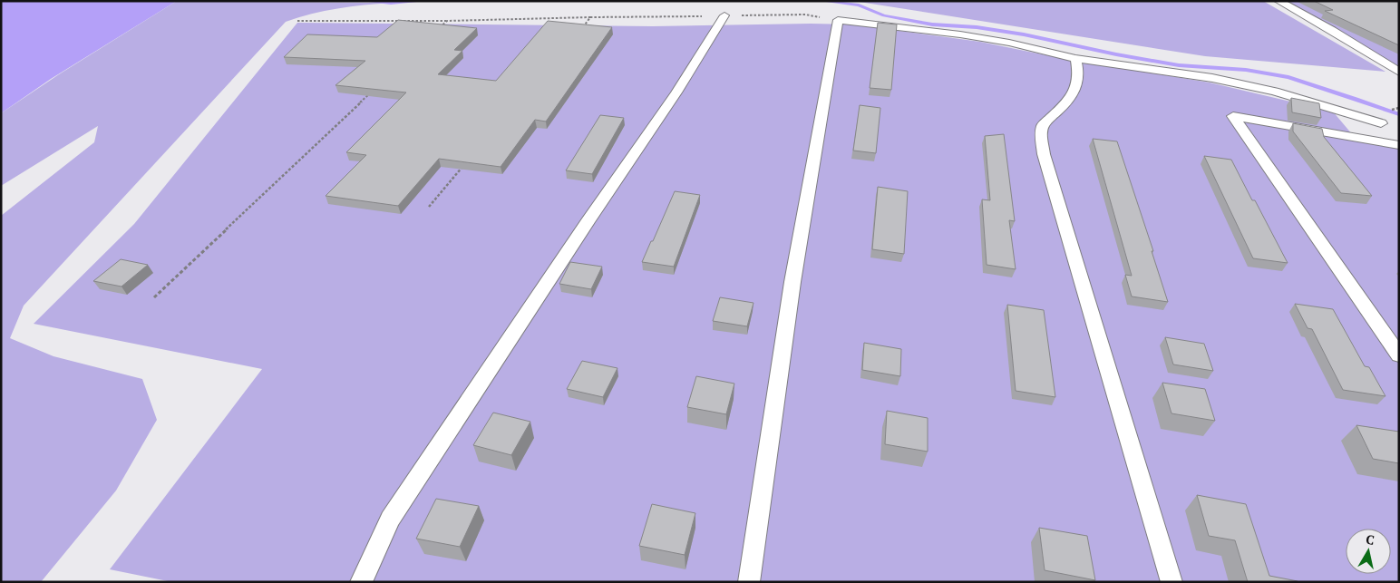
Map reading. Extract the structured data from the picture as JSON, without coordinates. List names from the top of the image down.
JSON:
{
  "north": "top"
}
